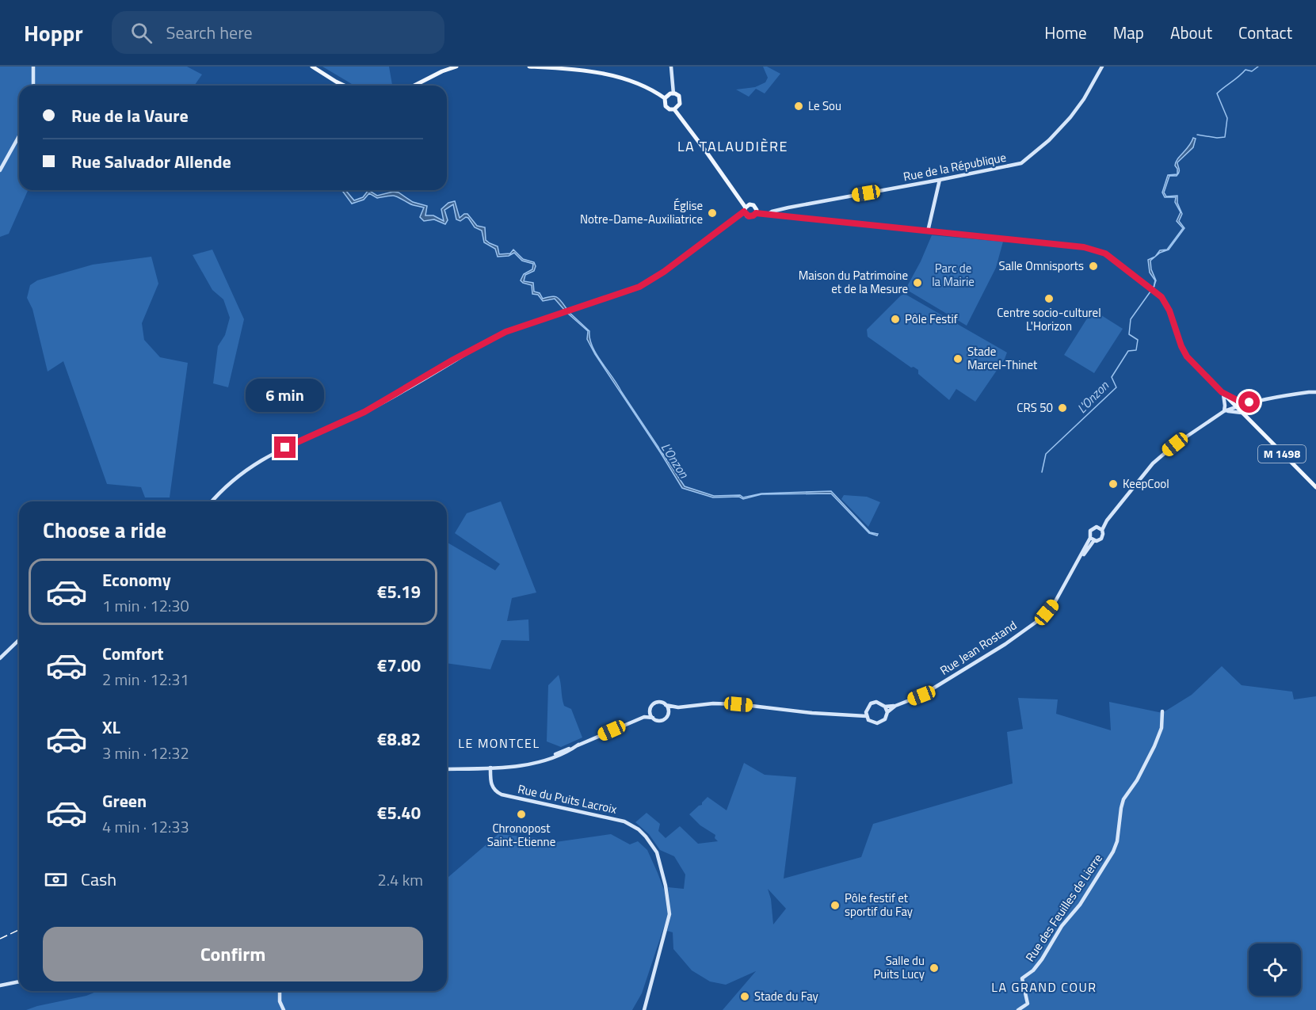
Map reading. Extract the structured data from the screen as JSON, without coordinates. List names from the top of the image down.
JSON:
{
  "streets": {
    "main road": ["M 1498"],
    "street": [
      "Rue de la République",
      "Rue Jean Rostand",
      "Rue du Puits Lacroix",
      "Rue des Feuilles de Lierre"
    ]
  },
  "crossings": [
    ["Rue de la République", "M 1498"]
  ],
  "districts": ["LA TALAUDIÈRE", "LE MONTCEL", "LA GRAND COUR"],
  "water": ["L'Onzon"],
  "parks": ["Parc de la Mairie"],
  "places": [
    "Le Sou",
    "Église Notre-Dame-Auxiliatrice",
    "Salle Omnisports",
    "Maison du Patrimoine et de la Mesure",
    "Centre socio-culturel L'Horizon",
    "Pôle Festif",
    "Stade Marcel-Thinet",
    "CRS 50",
    "KeepCool",
    "Chronopost Saint-Etienne",
    "Pôle festif et sportif du Fay",
    "Salle du Puits Lucy",
    "Stade du Fay"
  ],
  "page": {
    "header": "Hoppr",
    "search": "Search here",
    "nav": [
      "Home",
      "Map",
      "About",
      "Contact"
    ],
    "banner": ["Rue de la Vaure", "Rue Salvador Allende"],
    "bubble": "6 min",
    "heading": "Choose a ride",
    "list": [
      {
        "name": "Economy",
        "note": "1 min · 12:30",
        "value": "€5.19"
      },
      {
        "name": "Comfort",
        "note": "2 min · 12:31",
        "value": "€7.00"
      },
      {
        "name": "XL",
        "note": "3 min · 12:32",
        "value": "€8.82"
      },
      {
        "name": "Green",
        "note": "4 min · 12:33",
        "value": "€5.40"
      }
    ],
    "pay": ["Cash", "2.4 km"],
    "buttons": "Confirm"
  }
}
